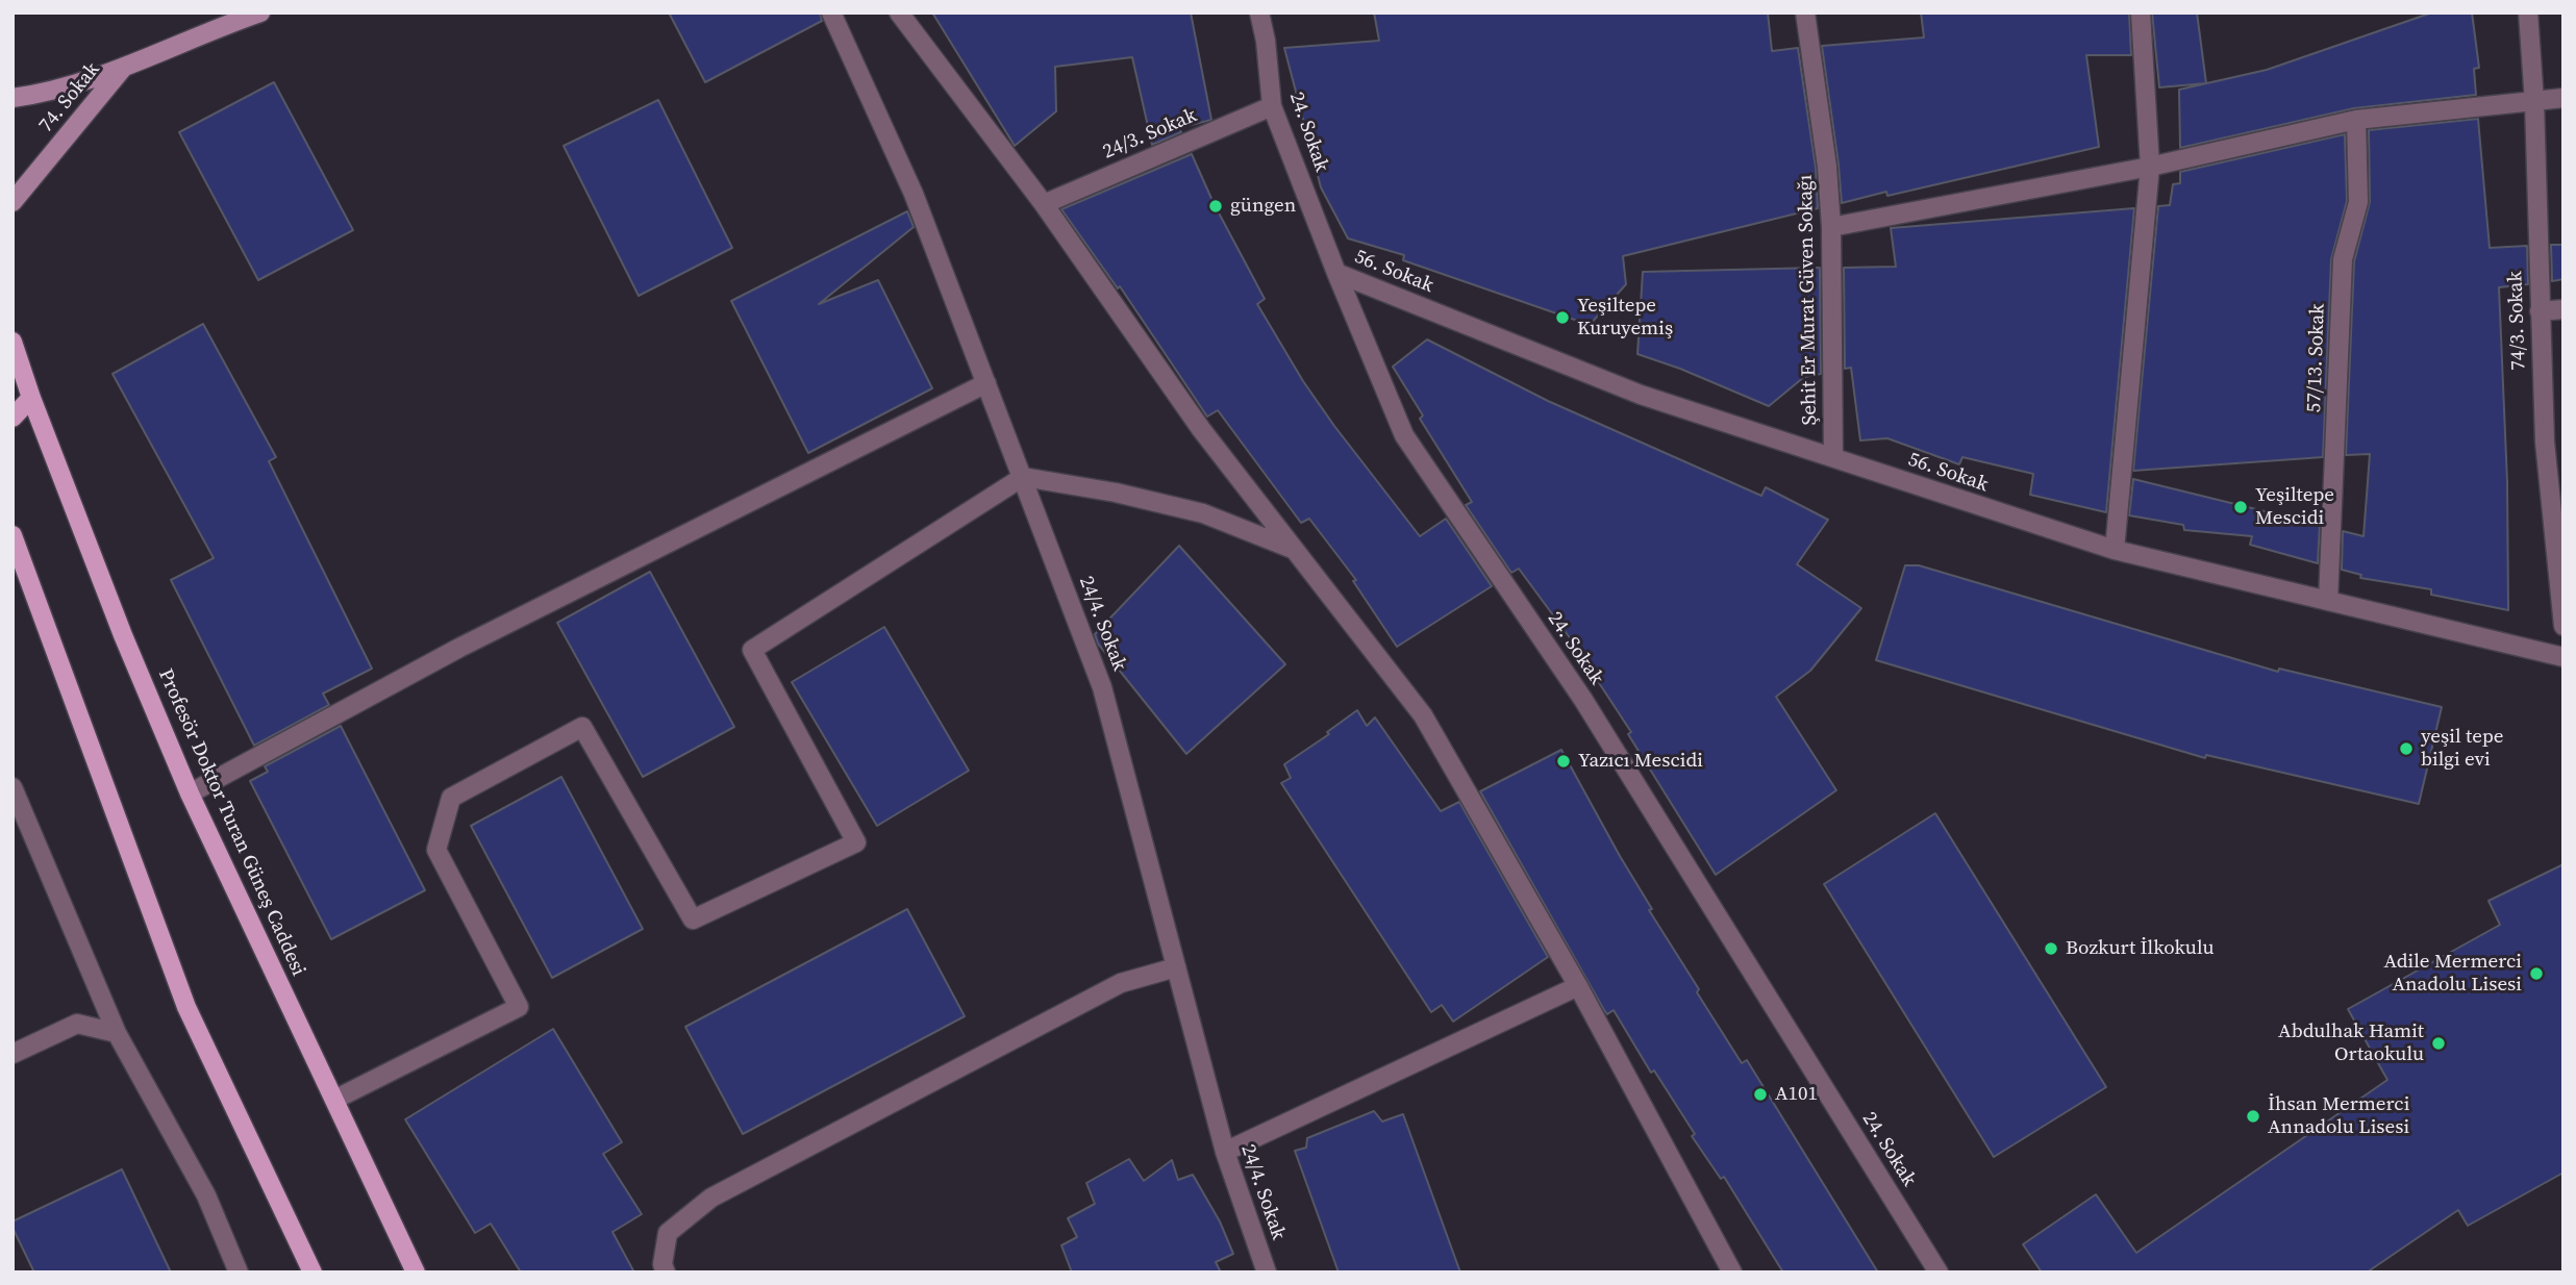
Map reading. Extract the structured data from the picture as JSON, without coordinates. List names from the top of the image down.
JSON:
{
  "streets": {
    "main road": ["74. Sokak", "Profesör Doktor Turan Güneş Caddesi"],
    "street": [
      "24. Sokak",
      "24/3. Sokak",
      "56. Sokak",
      "Şehit Er Murat Güven Sokağı",
      "74/3. Sokak",
      "57/13. Sokak",
      "24/4. Sokak"
    ]
  },
  "crossings": [
    ["24. Sokak", "24/3. Sokak"],
    ["24. Sokak", "56. Sokak"],
    ["56. Sokak", "Şehit Er Murat Güven Sokağı"],
    ["56. Sokak", "57/13. Sokak"]
  ],
  "places": [
    "güngen",
    "Yeşiltepe Kuruyemiş",
    "Yeşiltepe Mescidi",
    "yeşil tepe bilgi evi",
    "Yazıcı Mescidi",
    "Bozkurt İlkokulu",
    "Adile Mermerci Anadolu Lisesi",
    "Abdulhak Hamit Ortaokulu",
    "A101",
    "İhsan Mermerci Annadolu Lisesi"
  ]
}
